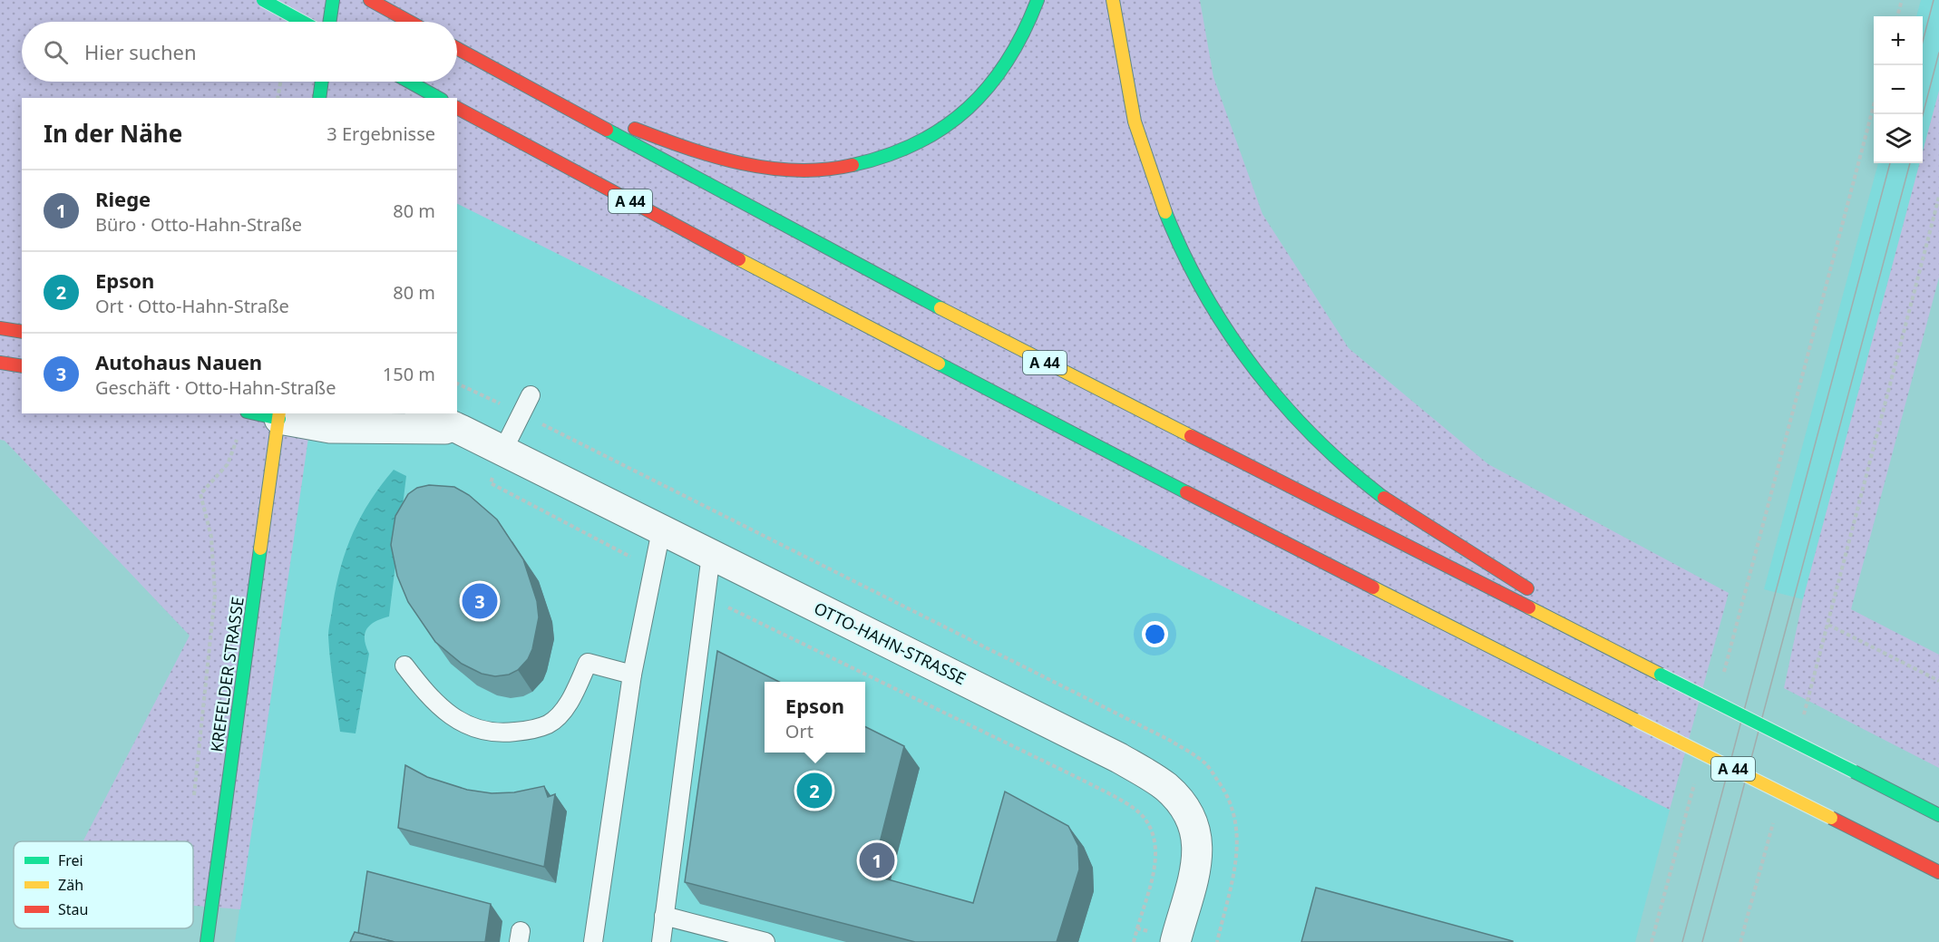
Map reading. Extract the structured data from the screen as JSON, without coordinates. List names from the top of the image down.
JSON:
{
  "streets": {
    "main road": ["A 44", "KREFELDER STRASSE"],
    "street": ["OTTO-HAHN-STRASSE"]
  },
  "crossings": [
    ["OTTO-HAHN-STRASSE", "KREFELDER STRASSE"]
  ],
  "legend": ["Frei", "Zäh", "Stau"],
  "page": {
    "map_buttons": ["+", "−"],
    "search": "Hier suchen",
    "heading": ["In der Nähe", "3 Ergebnisse"],
    "list": [
      {
        "mark": "1",
        "name": "Riege",
        "note": "Büro · Otto-Hahn-Straße",
        "value": "80 m"
      },
      {
        "mark": "2",
        "name": "Epson",
        "note": "Ort · Otto-Hahn-Straße",
        "value": "80 m"
      },
      {
        "mark": "3",
        "name": "Autohaus Nauen",
        "note": "Geschäft · Otto-Hahn-Straße",
        "value": "150 m"
      }
    ],
    "pins": ["3", "2", "1"],
    "popup": ["Epson", "Ort"]
  }
}
